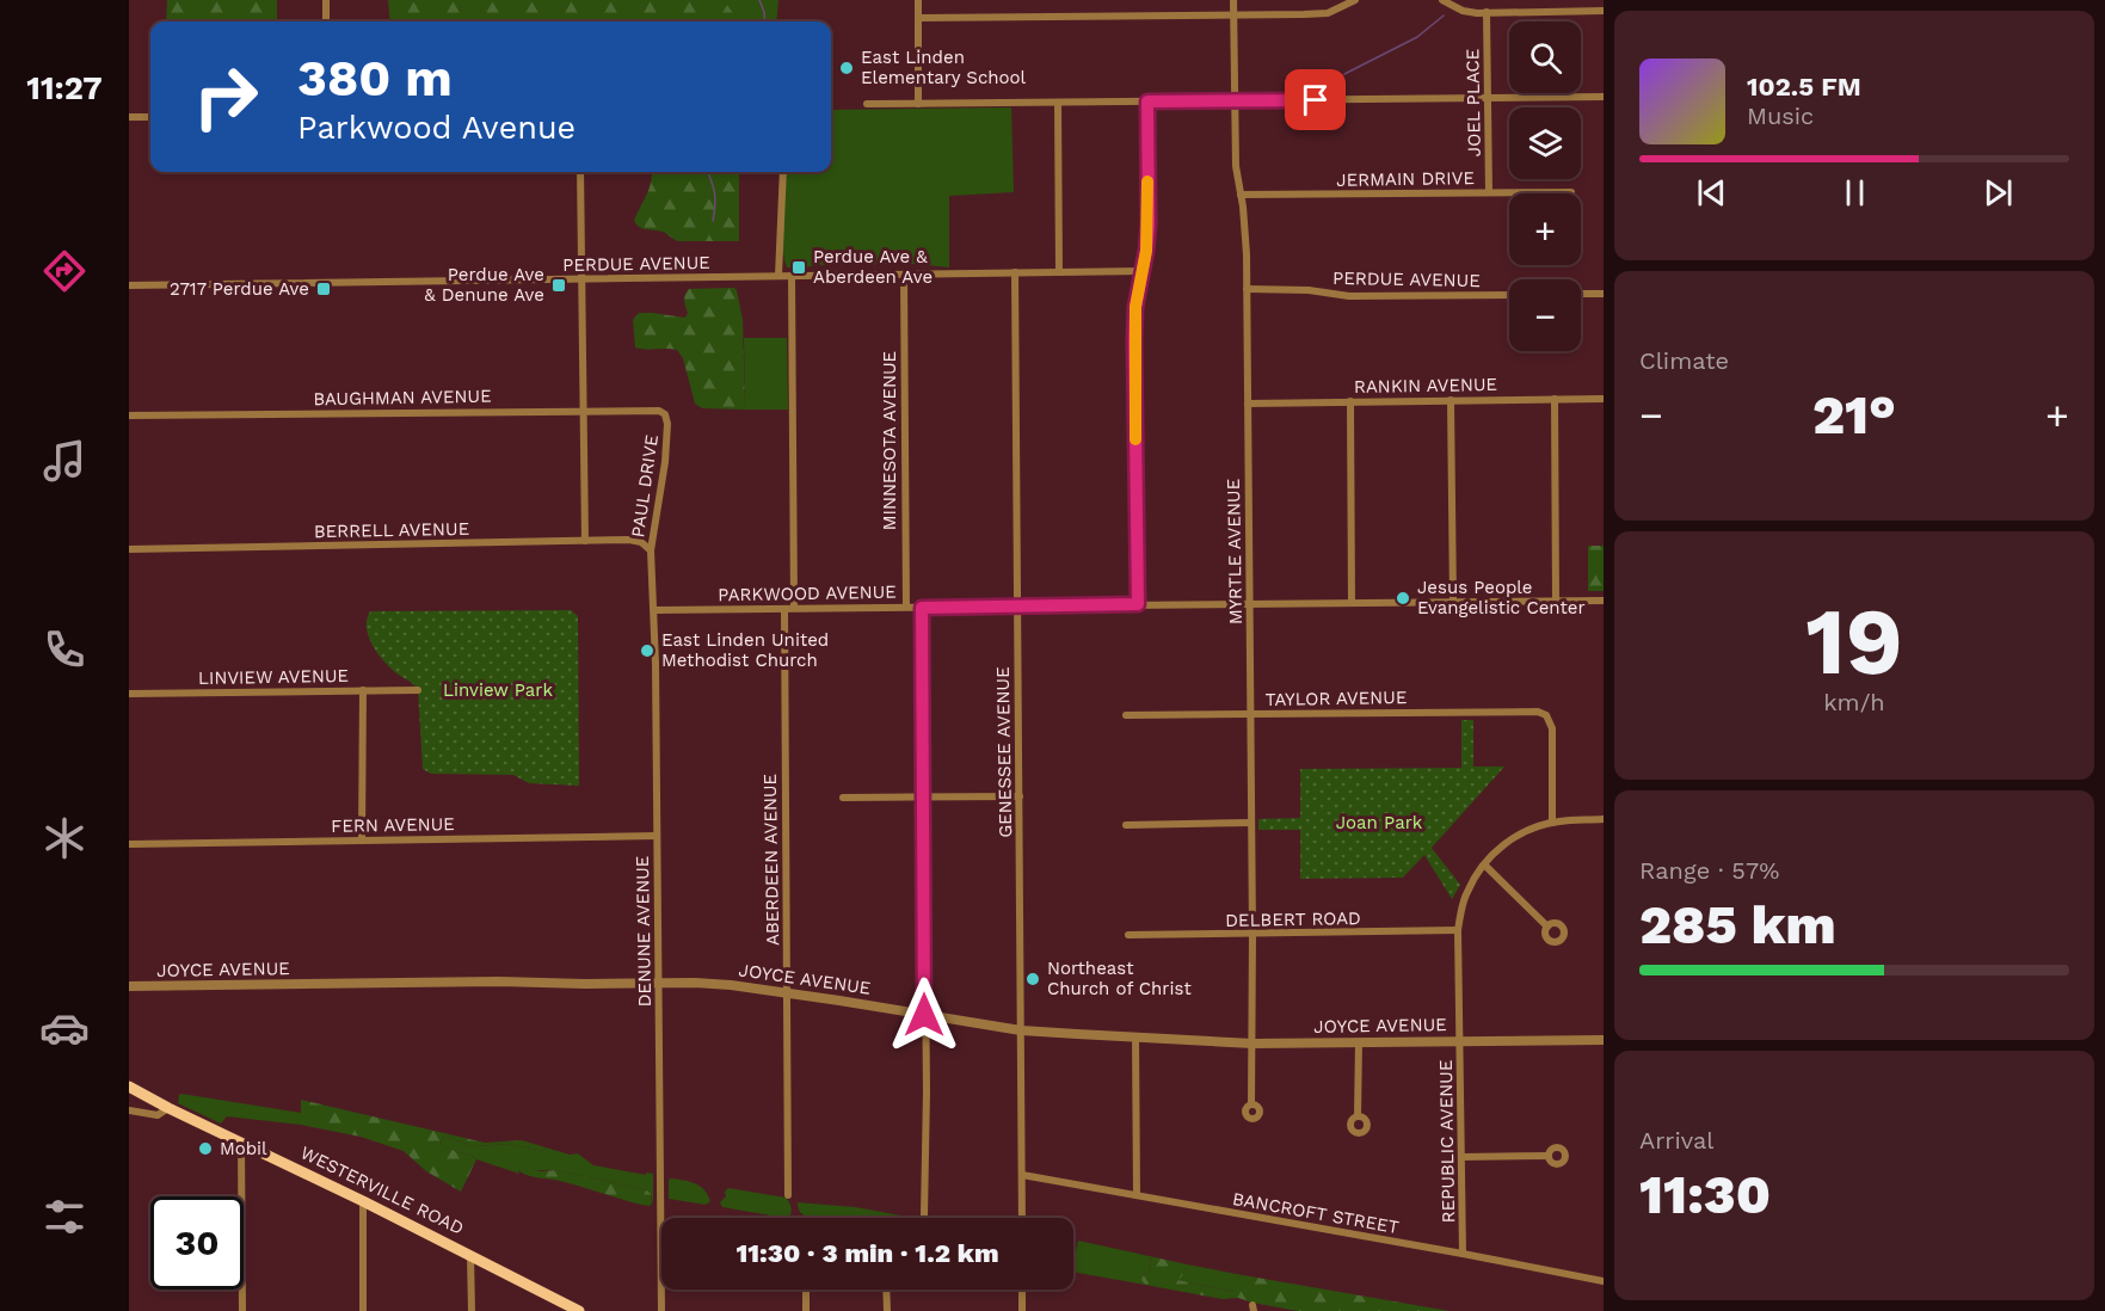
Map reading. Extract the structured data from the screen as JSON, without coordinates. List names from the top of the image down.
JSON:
{
  "streets": {
    "main road": ["WESTERVILLE ROAD"],
    "street": [
      "JOEL PLACE",
      "JERMAIN DRIVE",
      "PERDUE AVENUE",
      "RANKIN AVENUE",
      "BAUGHMAN AVENUE",
      "MINNESOTA AVENUE",
      "PAUL DRIVE",
      "BERRELL AVENUE",
      "MYRTLE AVENUE",
      "PARKWOOD AVENUE",
      "LINVIEW AVENUE",
      "TAYLOR AVENUE",
      "GENESSEE AVENUE",
      "FERN AVENUE",
      "ABERDEEN AVENUE",
      "DELBERT ROAD",
      "DENUNE AVENUE",
      "JOYCE AVENUE",
      "REPUBLIC AVENUE",
      "BANCROFT STREET"
    ]
  },
  "crossings": [
    ["JOEL PLACE", "JERMAIN DRIVE"],
    ["JERMAIN DRIVE", "MYRTLE AVENUE"],
    ["PERDUE AVENUE", "MINNESOTA AVENUE"],
    ["PERDUE AVENUE", "MYRTLE AVENUE"],
    ["PERDUE AVENUE", "GENESSEE AVENUE"],
    ["RANKIN AVENUE", "MYRTLE AVENUE"],
    ["BAUGHMAN AVENUE", "PAUL DRIVE"],
    ["MINNESOTA AVENUE", "PARKWOOD AVENUE"],
    ["PAUL DRIVE", "BERRELL AVENUE"],
    ["PAUL DRIVE", "DENUNE AVENUE"],
    ["BERRELL AVENUE", "DENUNE AVENUE"],
    ["MYRTLE AVENUE", "PARKWOOD AVENUE"],
    ["MYRTLE AVENUE", "TAYLOR AVENUE"],
    ["MYRTLE AVENUE", "DELBERT ROAD"],
    ["MYRTLE AVENUE", "JOYCE AVENUE"],
    ["PARKWOOD AVENUE", "GENESSEE AVENUE"],
    ["PARKWOOD AVENUE", "ABERDEEN AVENUE"],
    ["PARKWOOD AVENUE", "DENUNE AVENUE"],
    ["GENESSEE AVENUE", "JOYCE AVENUE"],
    ["GENESSEE AVENUE", "BANCROFT STREET"],
    ["FERN AVENUE", "DENUNE AVENUE"],
    ["ABERDEEN AVENUE", "JOYCE AVENUE"],
    ["DELBERT ROAD", "REPUBLIC AVENUE"],
    ["DENUNE AVENUE", "JOYCE AVENUE"],
    ["JOYCE AVENUE", "REPUBLIC AVENUE"],
    ["REPUBLIC AVENUE", "BANCROFT STREET"]
  ],
  "parks": ["Linview Park", "Joan Park"],
  "places": {
    "other": [
      "East Linden Elementary School",
      "Jesus People Evangelistic Center",
      "East Linden United Methodist Church",
      "Northeast Church of Christ",
      "Mobil"
    ],
    "transit": ["Perdue Ave & Aberdeen Ave", "Perdue Ave & Denune Ave", "2717 Perdue Ave"]
  },
  "page": {
    "tabs": "11:27",
    "map_buttons": ["+", "−"],
    "turn": ["380 m", "Parkwood Avenue"],
    "song": ["102.5 FM", "Music"],
    "tile": [
      "Climate",
      ["19", "km/h"],
      ["Range · 57%", "285 km"],
      ["Arrival", "11:30"]
    ],
    "heat": ["−", "21°", "+"],
    "limit": "30",
    "trip": "11:30 · 3 min · 1.2 km"
  }
}
